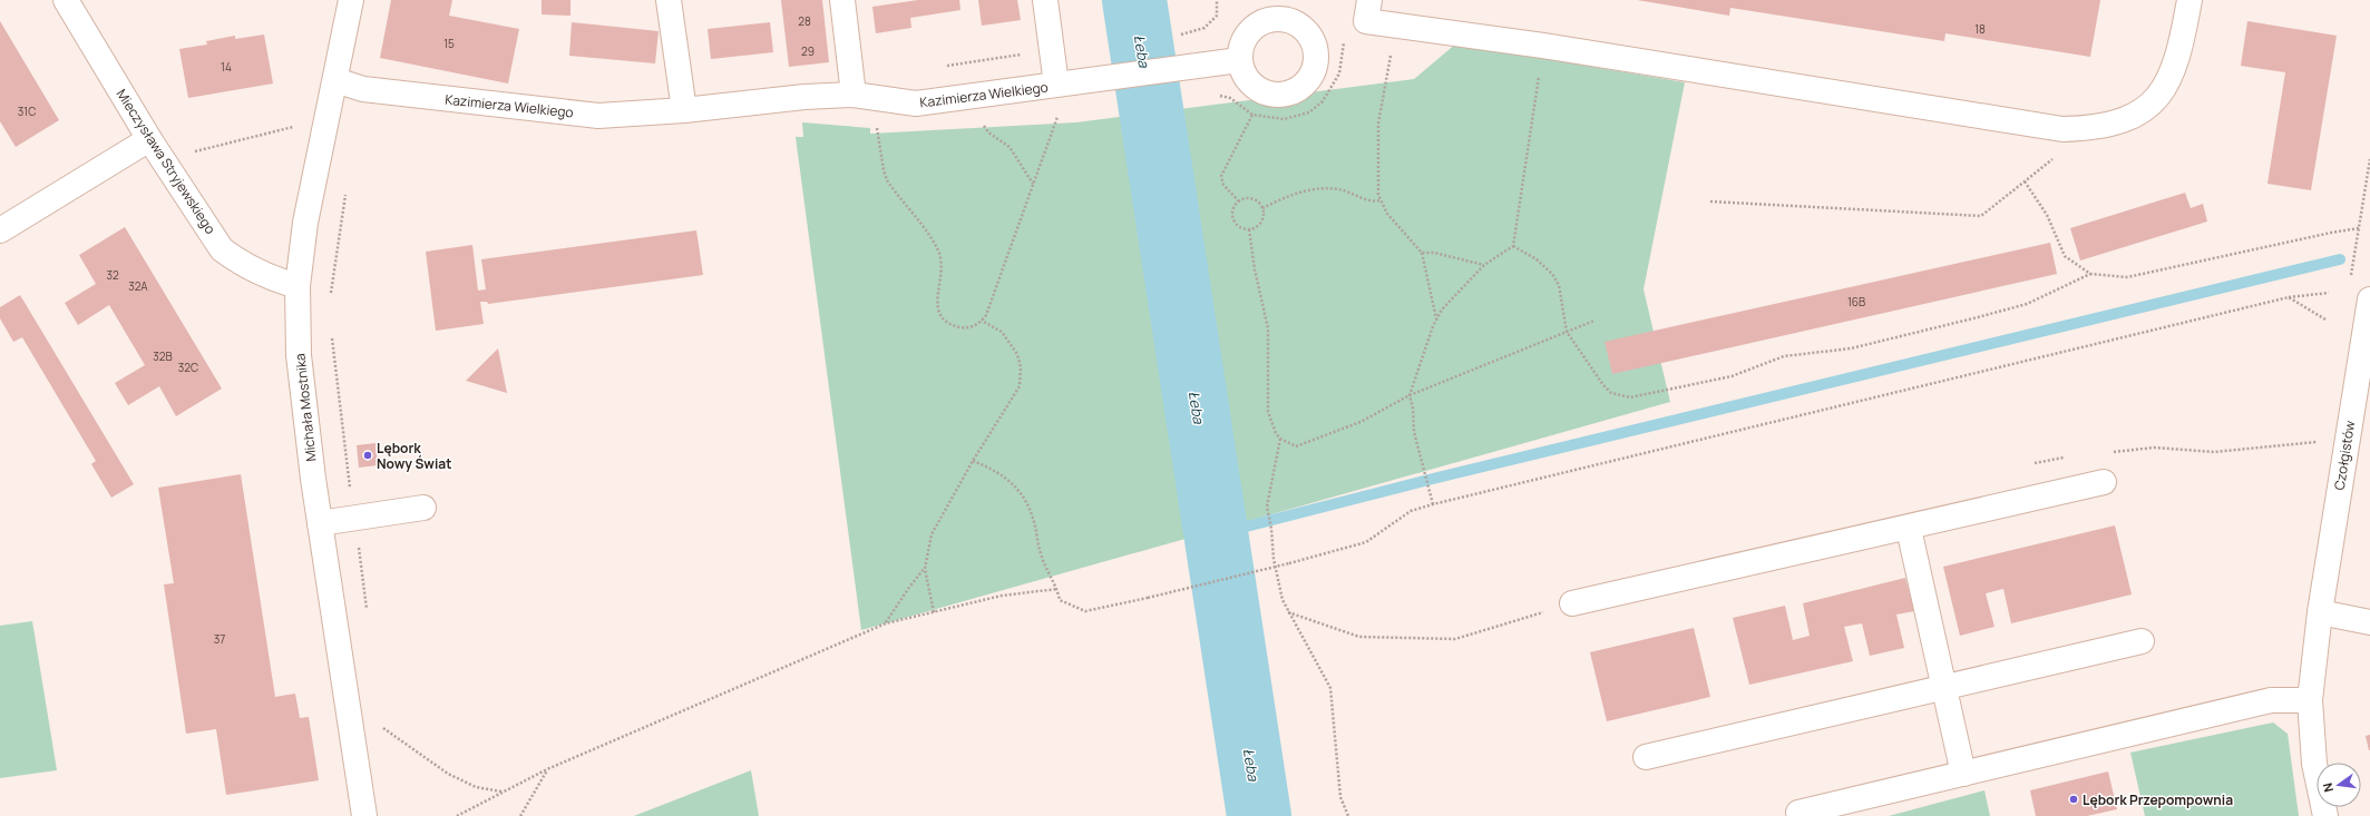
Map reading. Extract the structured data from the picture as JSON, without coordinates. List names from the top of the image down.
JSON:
{
  "streets": {
    "street": [
      "Kazimierza Wielkiego",
      "Mieczysława Stryjewskiego",
      "Michała Mostnika",
      "Czołgistów"
    ]
  },
  "crossings": [
    ["Kazimierza Wielkiego", "Michała Mostnika"],
    ["Mieczysława Stryjewskiego", "Michała Mostnika"]
  ],
  "water": ["Łeba"],
  "places": ["Lębork Nowy Świat", "Lębork Przepompownia"],
  "house_numbers": [
    "28",
    "18",
    "15",
    "29",
    "14",
    "31C",
    "32",
    "32A",
    "16B",
    "32B",
    "32C",
    "37"
  ],
  "north": "left"
}
